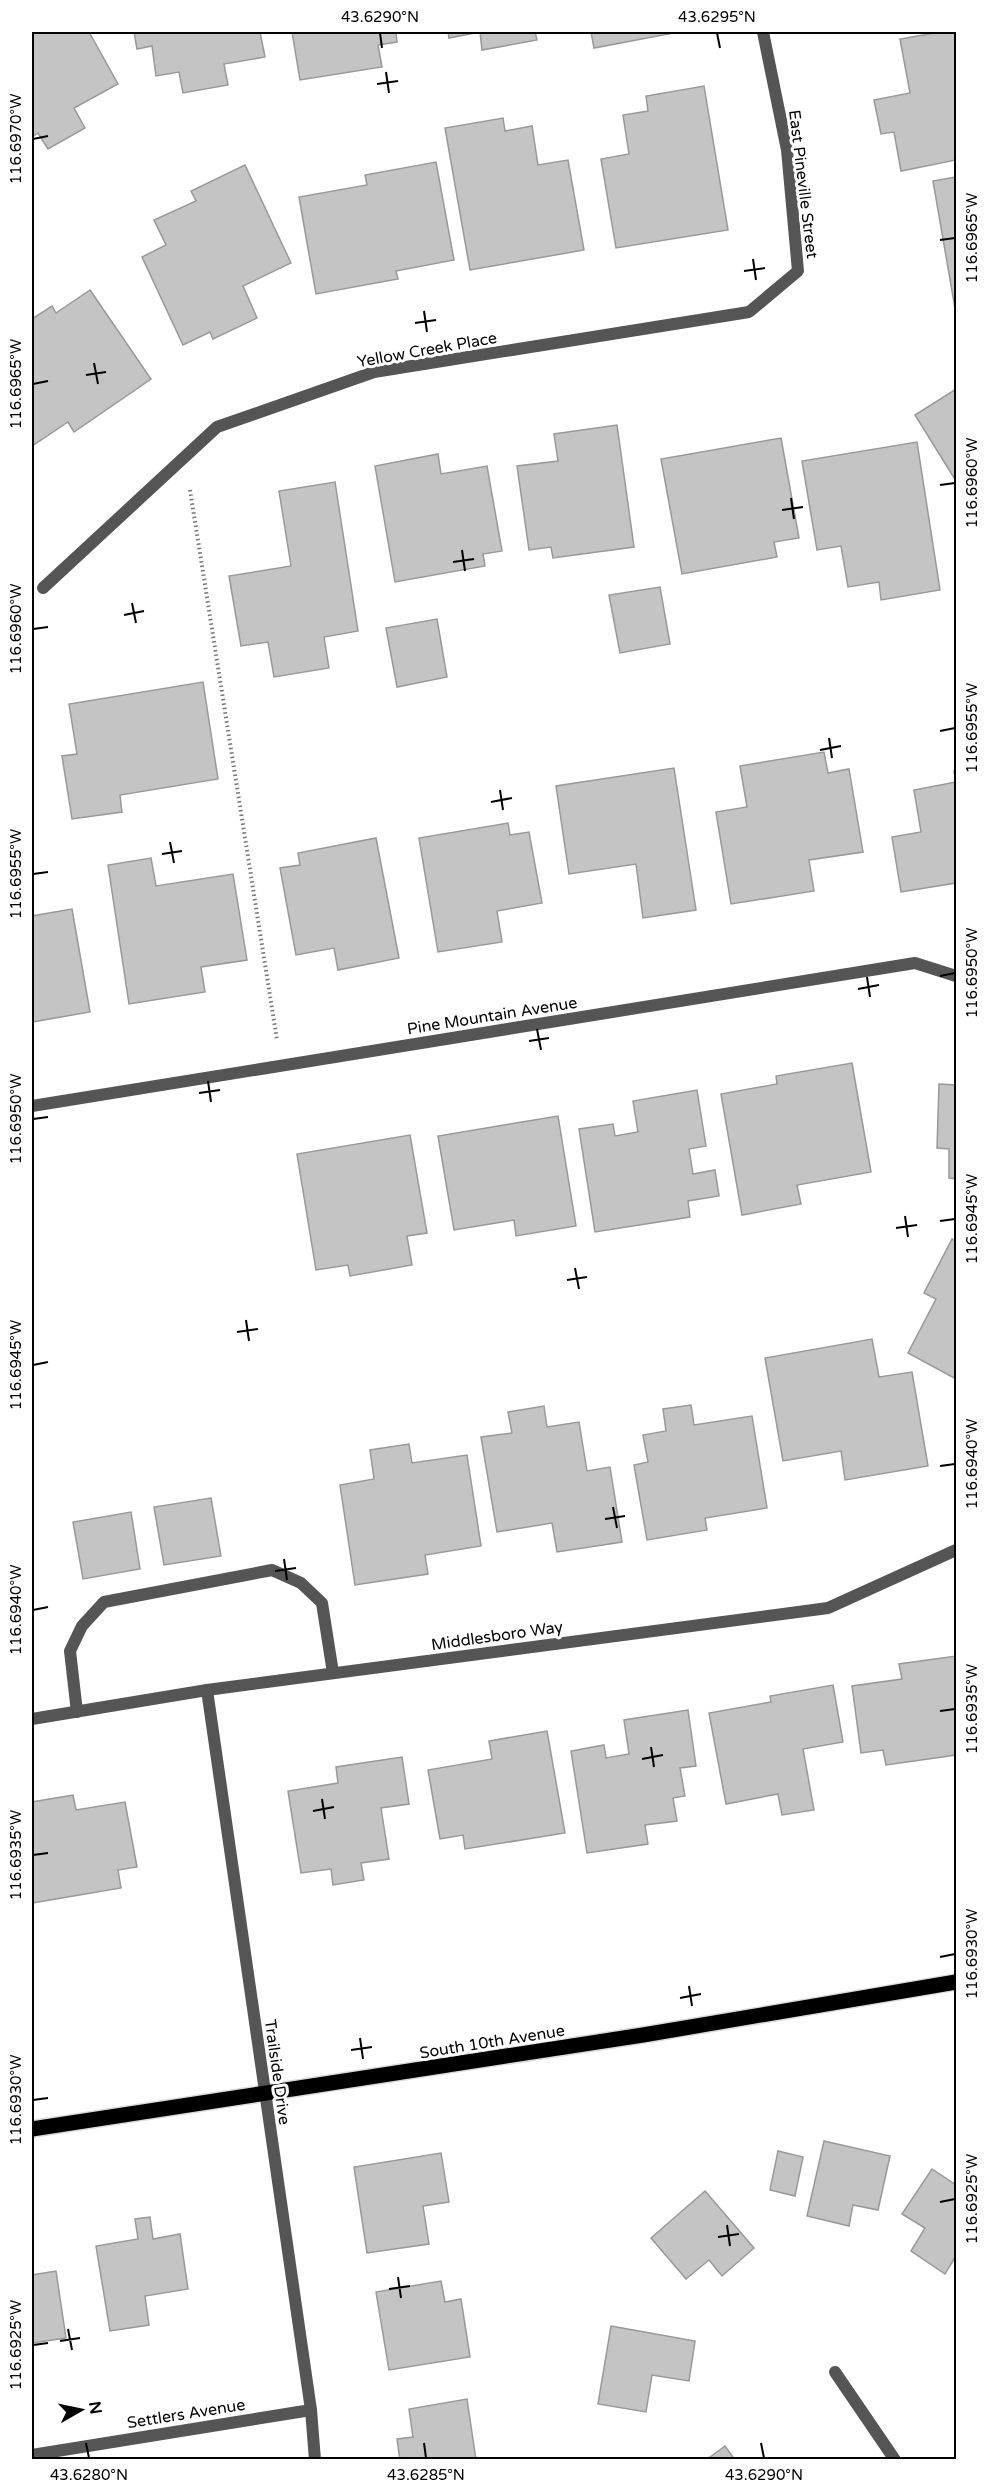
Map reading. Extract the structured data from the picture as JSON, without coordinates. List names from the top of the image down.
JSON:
{
  "streets": {
    "main road": ["South 10th Avenue"],
    "street": [
      "East Pineville Street",
      "Yellow Creek Place",
      "Pine Mountain Avenue",
      "Middlesboro Way",
      "Trailside Drive",
      "Settlers Avenue"
    ]
  },
  "crossings": [
    ["East Pineville Street", "Yellow Creek Place"],
    ["Middlesboro Way", "Trailside Drive"],
    ["South 10th Avenue", "Trailside Drive"],
    ["Trailside Drive", "Settlers Avenue"]
  ],
  "north": "right",
  "coordinates": [
    "43.6290°N",
    "43.6295°N",
    "116.6970°W",
    "116.6965°W",
    "116.6960°W",
    "116.6955°W",
    "116.6950°W",
    "116.6945°W",
    "116.6940°W",
    "116.6935°W",
    "116.6930°W",
    "116.6925°W",
    "43.6280°N",
    "43.6285°N"
  ]
}
